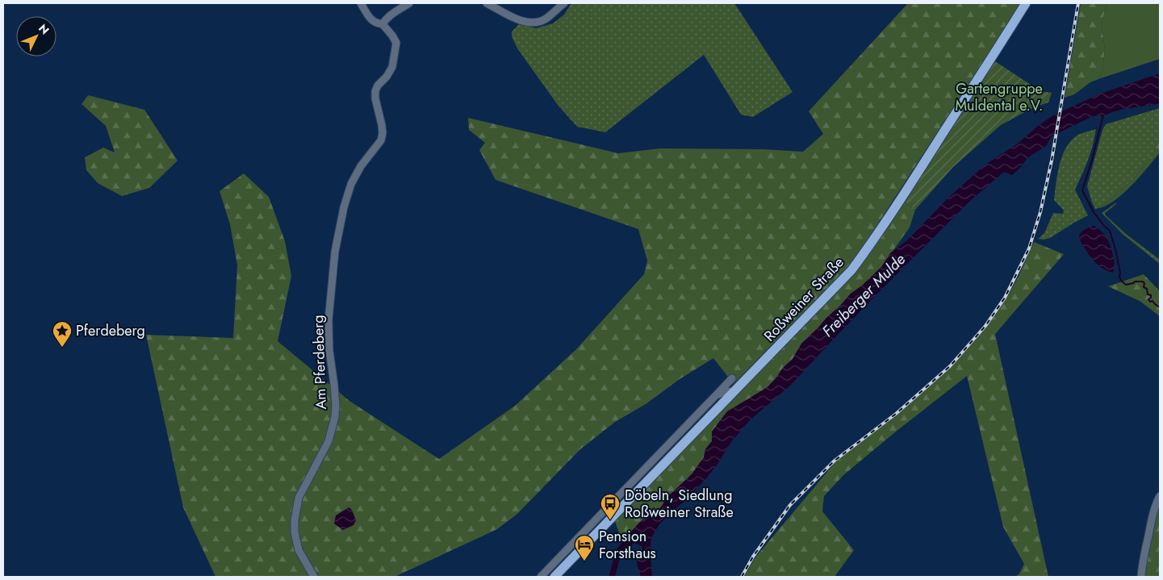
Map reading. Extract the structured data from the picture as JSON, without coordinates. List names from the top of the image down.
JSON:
{
  "streets": {
    "main road": ["Roßweiner Straße"],
    "street": ["Am Pferdeberg"]
  },
  "water": ["Freiberger Mulde"],
  "parks": ["Gartengruppe Muldental e.V."],
  "places": {
    "place": ["Pferdeberg"],
    "bus stop": ["Döbeln, Siedlung Roßweiner Straße"],
    "hotel": ["Pension Forsthaus"]
  },
  "north": "top right"
}
